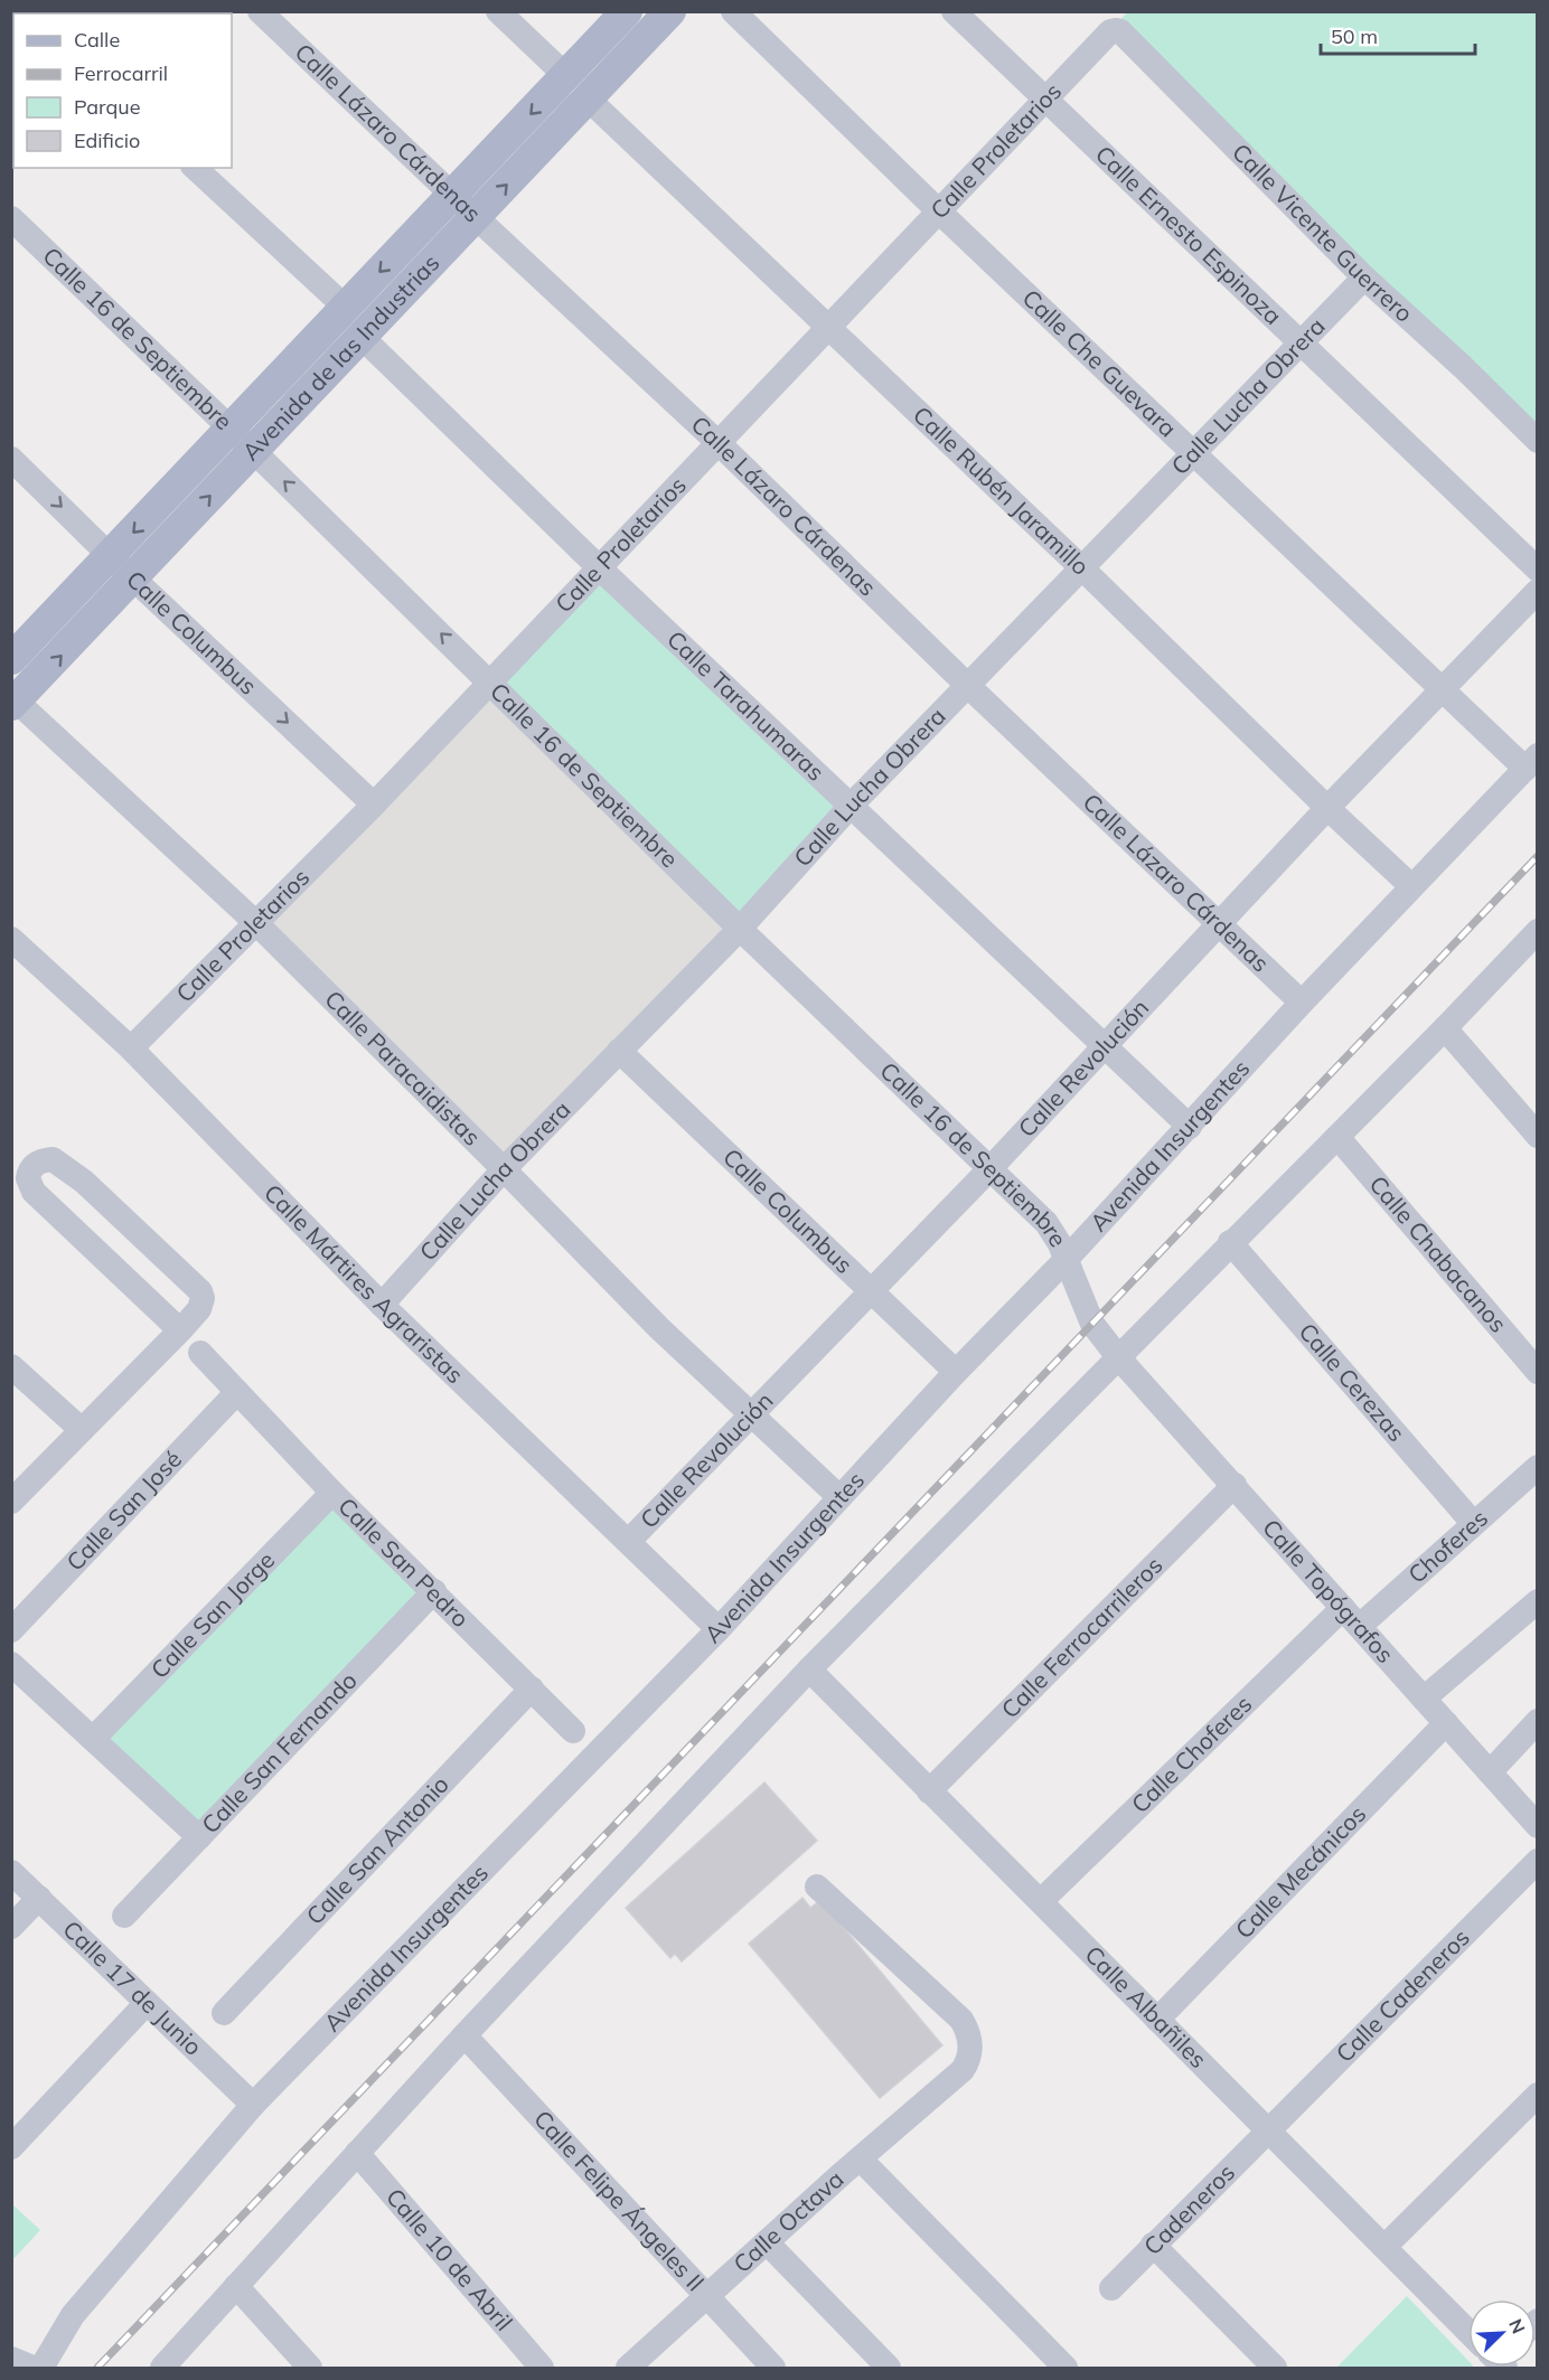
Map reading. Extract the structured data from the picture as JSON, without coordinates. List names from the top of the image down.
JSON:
{
  "streets": {
    "main road": ["Avenida de las Industrias"],
    "street": [
      "Calle Lázaro Cárdenas",
      "Calle Proletarios",
      "Calle Vicente Guerrero",
      "Calle Ernesto Espinoza",
      "Calle 16 de Septiembre",
      "Calle Che Guevara",
      "Calle Lucha Obrera",
      "Calle Rubén Jaramillo",
      "Calle Columbus",
      "Calle Tarahumaras",
      "Calle Paracaidistas",
      "Calle Revolución",
      "Avenida Insurgentes",
      "Calle Chabacanos",
      "Calle Mártires Agraristas",
      "Calle Cerezas",
      "Calle San José",
      "Choferes",
      "Calle San Pedro",
      "Calle Topógrafos",
      "Calle San Jorge",
      "Calle Ferrocarrileros",
      "Calle San Fernando",
      "Calle Choferes",
      "Calle San Antonio",
      "Calle Mecánicos",
      "Calle 17 de Junio",
      "Calle Cadeneros",
      "Calle Albañiles",
      "Calle Felipe Ángeles Il",
      "Cadeneros",
      "Calle Octava",
      "Calle 10 de Abril"
    ]
  },
  "crossings": [
    ["Calle Lázaro Cárdenas", "Calle Proletarios"],
    ["Calle Lázaro Cárdenas", "Avenida de las Industrias"],
    ["Calle Lázaro Cárdenas", "Calle Lucha Obrera"],
    ["Calle Lázaro Cárdenas", "Calle Revolución"],
    ["Calle Lázaro Cárdenas", "Avenida Insurgentes"],
    ["Calle Proletarios", "Calle Vicente Guerrero"],
    ["Calle Proletarios", "Calle Ernesto Espinoza"],
    ["Calle Proletarios", "Calle 16 de Septiembre"],
    ["Calle Proletarios", "Calle Che Guevara"],
    ["Calle Proletarios", "Calle Rubén Jaramillo"],
    ["Calle Proletarios", "Calle Columbus"],
    ["Calle Proletarios", "Calle Tarahumaras"],
    ["Calle Proletarios", "Calle Paracaidistas"],
    ["Calle Proletarios", "Calle Mártires Agraristas"],
    ["Calle Vicente Guerrero", "Calle Lucha Obrera"],
    ["Calle Ernesto Espinoza", "Calle Lucha Obrera"],
    ["Calle 16 de Septiembre", "Avenida de las Industrias"],
    ["Calle 16 de Septiembre", "Calle Lucha Obrera"],
    ["Calle 16 de Septiembre", "Calle Revolución"],
    ["Calle 16 de Septiembre", "Avenida Insurgentes"],
    ["Calle 16 de Septiembre", "Calle Topógrafos"],
    ["Avenida de las Industrias", "Calle Rubén Jaramillo"],
    ["Avenida de las Industrias", "Calle Columbus"],
    ["Avenida de las Industrias", "Calle Tarahumaras"],
    ["Avenida de las Industrias", "Calle Paracaidistas"],
    ["Calle Che Guevara", "Calle Lucha Obrera"],
    ["Calle Che Guevara", "Calle Revolución"],
    ["Calle Che Guevara", "Avenida Insurgentes"],
    ["Calle Lucha Obrera", "Calle Rubén Jaramillo"],
    ["Calle Lucha Obrera", "Calle Columbus"],
    ["Calle Lucha Obrera", "Calle Tarahumaras"],
    ["Calle Lucha Obrera", "Calle Paracaidistas"],
    ["Calle Lucha Obrera", "Calle Mártires Agraristas"],
    ["Calle Rubén Jaramillo", "Calle Revolución"],
    ["Calle Rubén Jaramillo", "Avenida Insurgentes"],
    ["Calle Columbus", "Calle Revolución"],
    ["Calle Columbus", "Avenida Insurgentes"],
    ["Calle Tarahumaras", "Calle Revolución"],
    ["Calle Tarahumaras", "Avenida Insurgentes"],
    ["Calle Paracaidistas", "Calle Revolución"],
    ["Calle Paracaidistas", "Avenida Insurgentes"],
    ["Calle Revolución", "Calle Mártires Agraristas"],
    ["Avenida Insurgentes", "Calle Mártires Agraristas"],
    ["Avenida Insurgentes", "Calle 17 de Junio"],
    ["Calle Cerezas", "Choferes"],
    ["Calle San José", "Calle San Pedro"],
    ["Choferes", "Calle Topógrafos"],
    ["Choferes", "Calle Choferes"],
    ["Calle San Pedro", "Calle San Jorge"],
    ["Calle San Pedro", "Calle San Fernando"],
    ["Calle San Pedro", "Calle San Antonio"],
    ["Calle Topógrafos", "Calle Ferrocarrileros"],
    ["Calle Topógrafos", "Calle Choferes"],
    ["Calle Topógrafos", "Calle Mecánicos"],
    ["Calle Ferrocarrileros", "Calle Albañiles"],
    ["Calle Choferes", "Calle Albañiles"],
    ["Calle Mecánicos", "Calle Albañiles"],
    ["Calle Cadeneros", "Calle Albañiles"],
    ["Calle Cadeneros", "Cadeneros"],
    ["Calle Albañiles", "Cadeneros"],
    ["Calle Felipe Ángeles Il", "Calle Octava"]
  ],
  "one_way": ["Calle Columbus"],
  "legend": [
    "Calle",
    "Ferrocarril",
    "Parque",
    "Edificio"
  ],
  "scale_bar": "50 m",
  "north": "top right"
}
